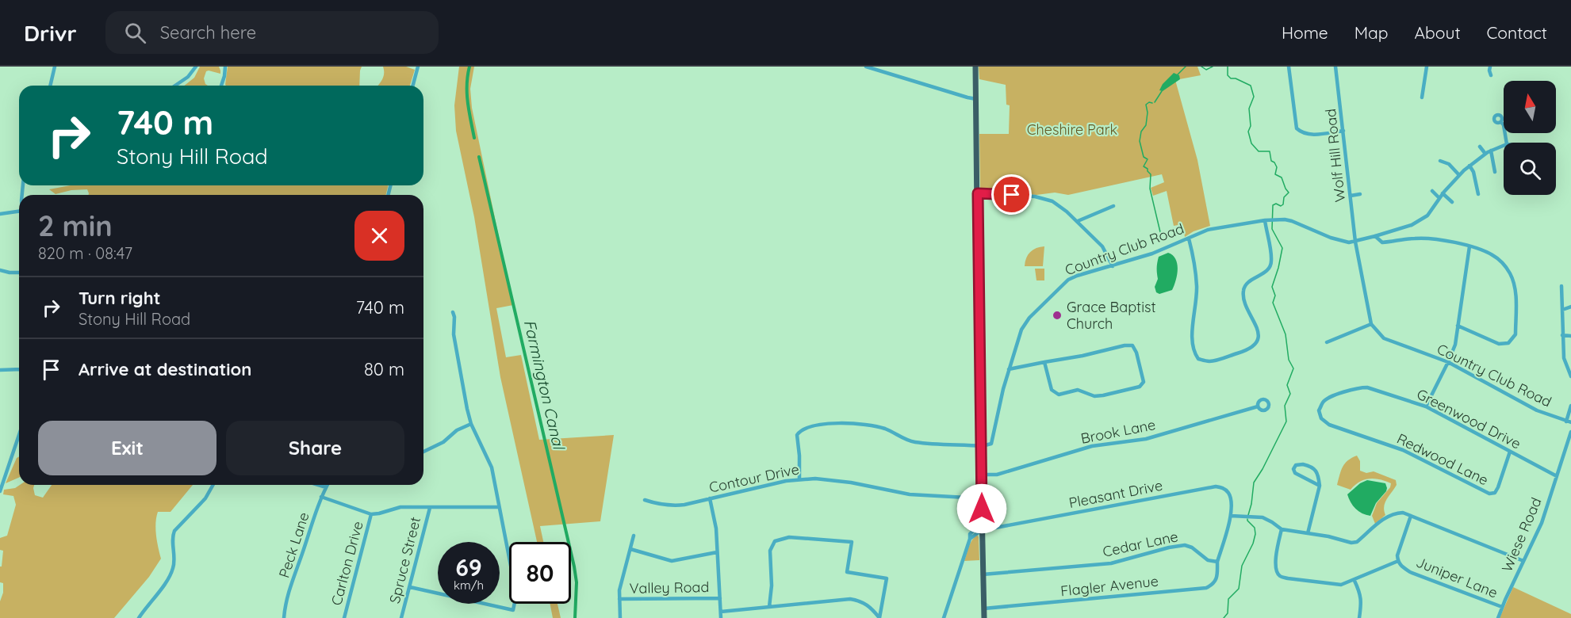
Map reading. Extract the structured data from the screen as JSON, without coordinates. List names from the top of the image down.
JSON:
{
  "streets": {
    "street": [
      "Wolf Hill Road",
      "Country Club Road",
      "Greenwood Drive",
      "Brook Lane",
      "Redwood Lane",
      "Contour Drive",
      "Pleasant Drive",
      "Wiese Road",
      "Cedar Lane",
      "Peck Lane",
      "Spruce Street",
      "Carlton Drive",
      "Juniper Lane",
      "Flagler Avenue",
      "Valley Road"
    ]
  },
  "crossings": [
    ["Wolf Hill Road", "Country Club Road"],
    ["Greenwood Drive", "Redwood Lane"],
    ["Greenwood Drive", "Wiese Road"],
    ["Wiese Road", "Juniper Lane"],
    ["Cedar Lane", "Flagler Avenue"]
  ],
  "water": ["Farmington Canal"],
  "parks": ["Cheshire Park"],
  "places": ["Grace Baptist Church"],
  "north": "top",
  "page": {
    "header": "Drivr",
    "search": "Search here",
    "nav": [
      "Home",
      "Map",
      "About",
      "Contact"
    ],
    "turn": ["740 m", "Stony Hill Road"],
    "heading": ["2 min", "820 m · 08:47"],
    "list": [
      {
        "name": "Turn right",
        "note": "Stony Hill Road",
        "value": "740 m"
      },
      {
        "name": "Arrive at destination",
        "value": "80 m"
      }
    ],
    "buttons": ["Exit", "Share"],
    "speed": "69 km/h",
    "limit": "80"
  }
}
